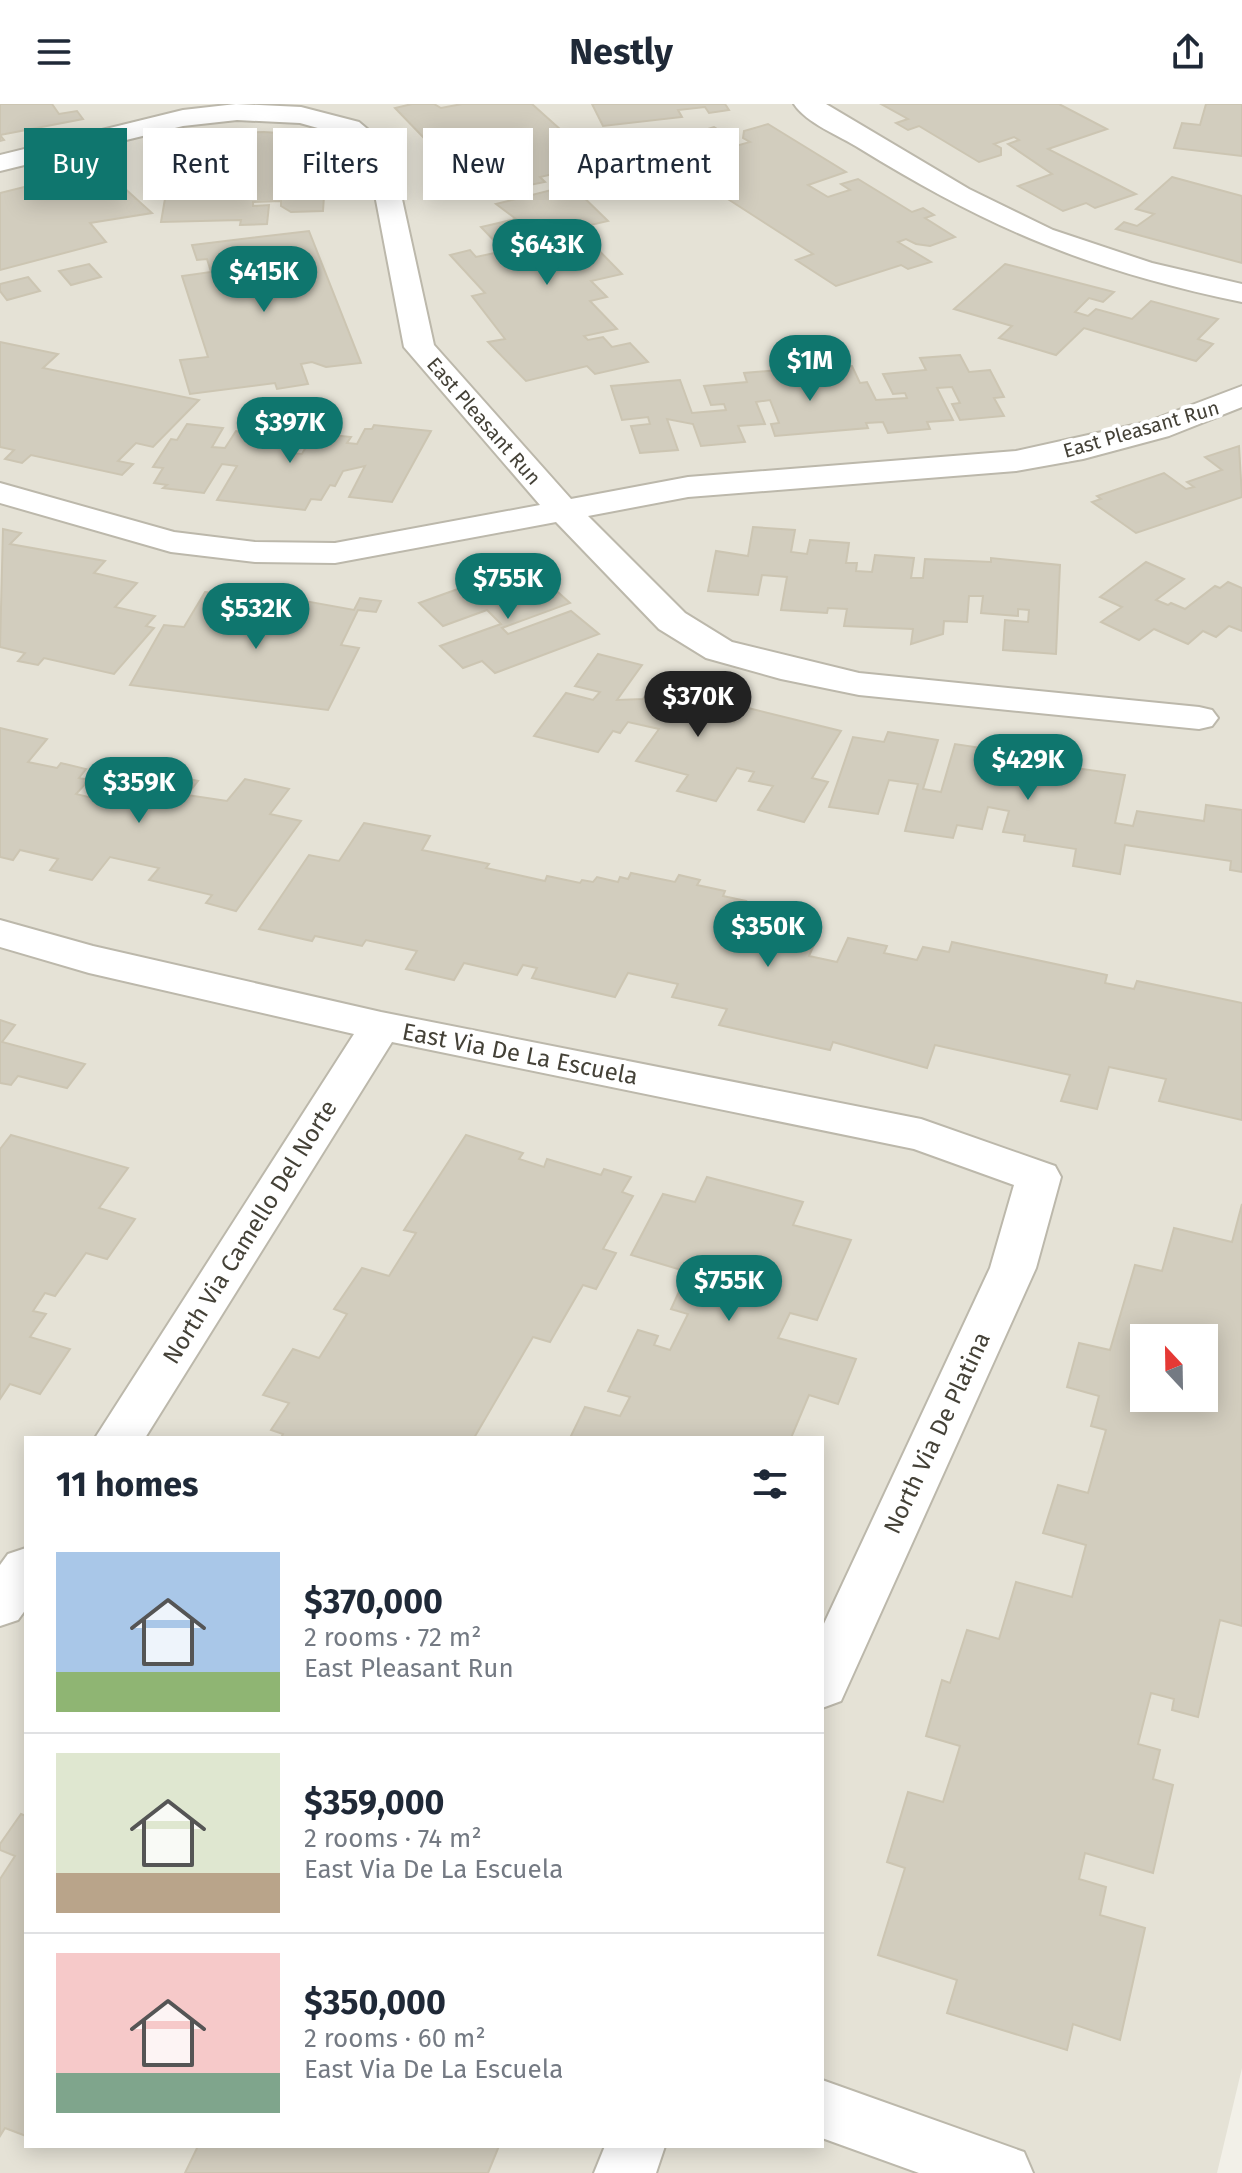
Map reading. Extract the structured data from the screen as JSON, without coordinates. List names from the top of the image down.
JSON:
{
  "streets": {
    "street": [
      "East Pleasant Run",
      "East Via De La Escuela",
      "North Via Camello Del Norte",
      "North Via De Platina"
    ]
  },
  "crossings": [
    ["East Via De La Escuela", "North Via Camello Del Norte"],
    ["East Via De La Escuela", "North Via De Platina"]
  ],
  "north": "top",
  "page": {
    "header": "Nestly",
    "chip": [
      "Buy",
      "Rent",
      "Filters",
      "New",
      "Apartment"
    ],
    "price": [
      "$643K",
      "$415K",
      "$1M",
      "$397K",
      "$755K",
      "$532K",
      "$370K",
      "$429K",
      "$359K",
      "$350K",
      "$755K"
    ],
    "heading": "11 homes",
    "list": [
      {
        "name": "$370,000",
        "note": "2 rooms · 72 m² · East Pleasant Run"
      },
      {
        "name": "$359,000",
        "note": "2 rooms · 74 m² · East Via De La Escuela"
      },
      {
        "name": "$350,000",
        "note": "2 rooms · 60 m² · East Via De La Escuela"
      }
    ]
  }
}
